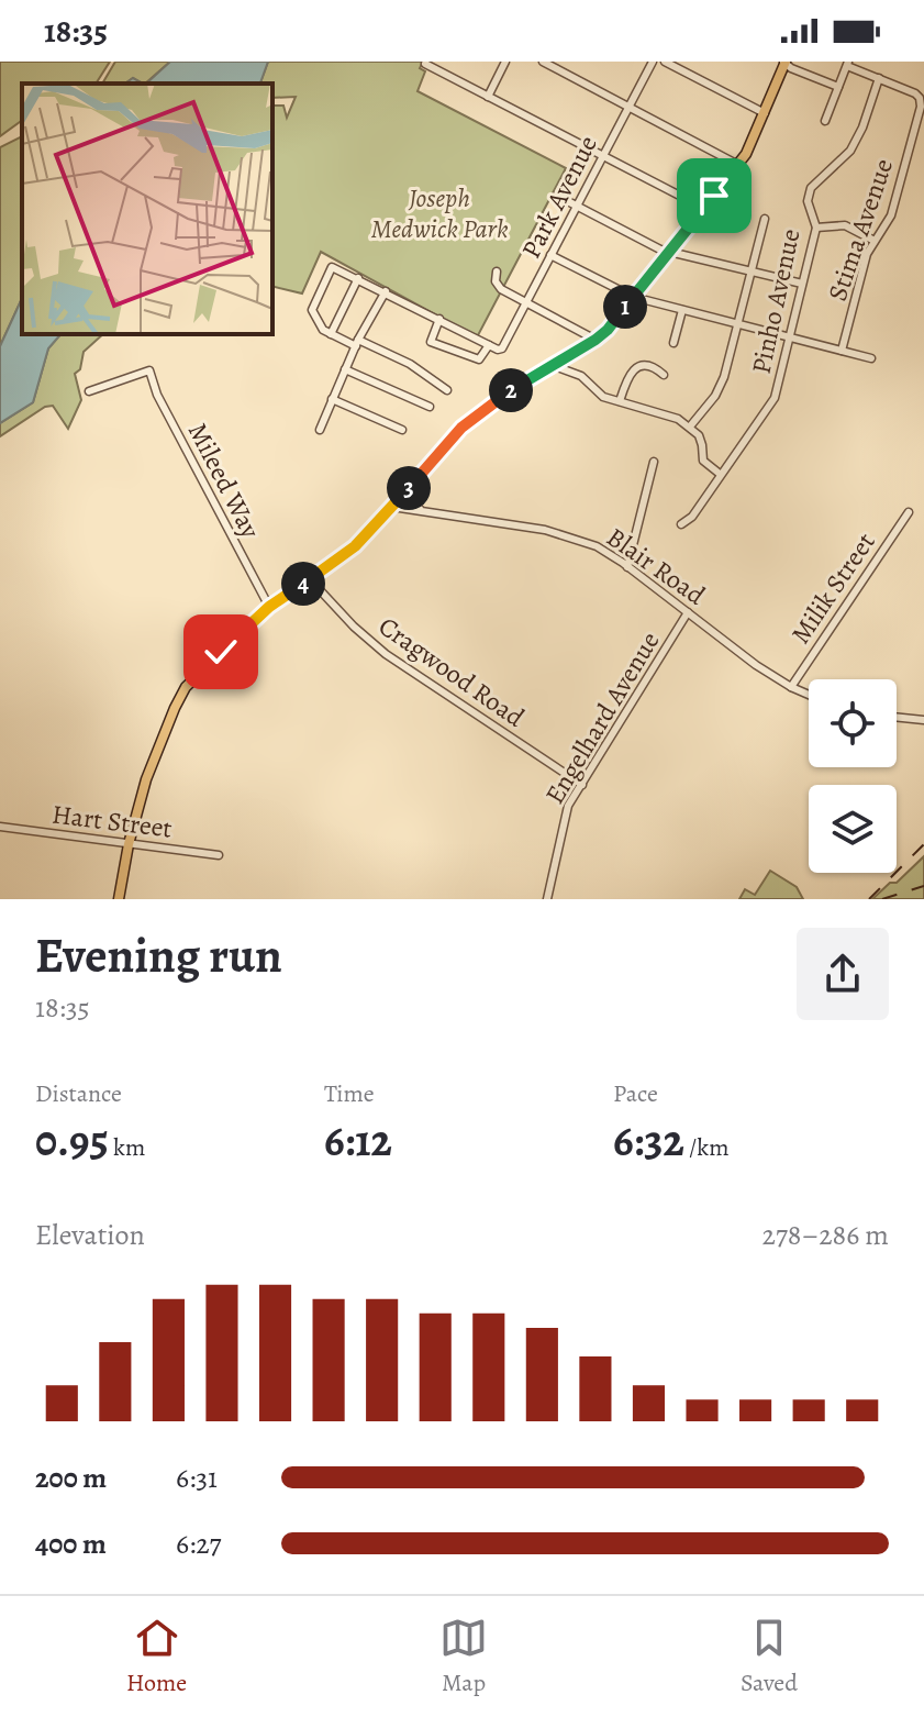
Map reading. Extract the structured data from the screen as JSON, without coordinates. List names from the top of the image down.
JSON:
{
  "streets": {
    "street": [
      "Park Avenue",
      "Stima Avenue",
      "Pinho Avenue",
      "Mileed Way",
      "Blair Road",
      "Milik Street",
      "Cragwood Road",
      "Engelhard Avenue",
      "Hart Street"
    ]
  },
  "crossings": [
    ["Stima Avenue", "Pinho Avenue"],
    ["Blair Road", "Milik Street"],
    ["Blair Road", "Engelhard Avenue"],
    ["Cragwood Road", "Engelhard Avenue"]
  ],
  "parks": ["Joseph Medwick Park"],
  "page": {
    "status": "18:35",
    "pins": [
      "1",
      "2",
      "3",
      "4"
    ],
    "heading": ["Evening run", "18:35"],
    "stats": [
      ["Distance", "0.95 km"],
      ["Time", "6:12"],
      ["Pace", "6:32 /km"]
    ],
    "chart": ["Elevation", "278–286 m"],
    "list": [
      {
        "name": "200 m",
        "note": "6:31"
      },
      {
        "name": "400 m",
        "note": "6:27"
      }
    ],
    "tabs": ["Home", "Map", "Saved"]
  }
}
